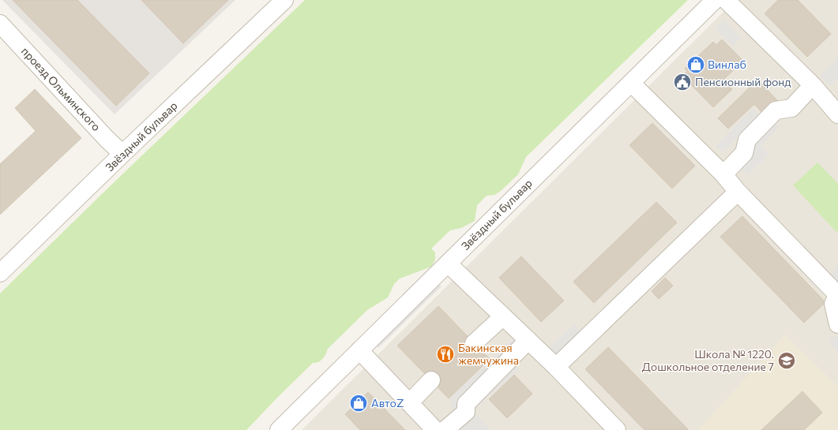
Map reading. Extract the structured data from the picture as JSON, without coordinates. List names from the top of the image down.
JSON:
{
  "streets": {
    "street": ["проезд Ольминского", "Звёздный бульвар"]
  },
  "crossings": [
    ["проезд Ольминского", "Звёздный бульвар"]
  ],
  "places": {
    "shop": ["Винлаб", "АвтоZ"],
    "public building": ["Пенсионный фонд"],
    "restaurant": ["Бакинская жемчужина"],
    "school or university": ["Школа № 1220. Дошкольное отделение 7"]
  }
}
